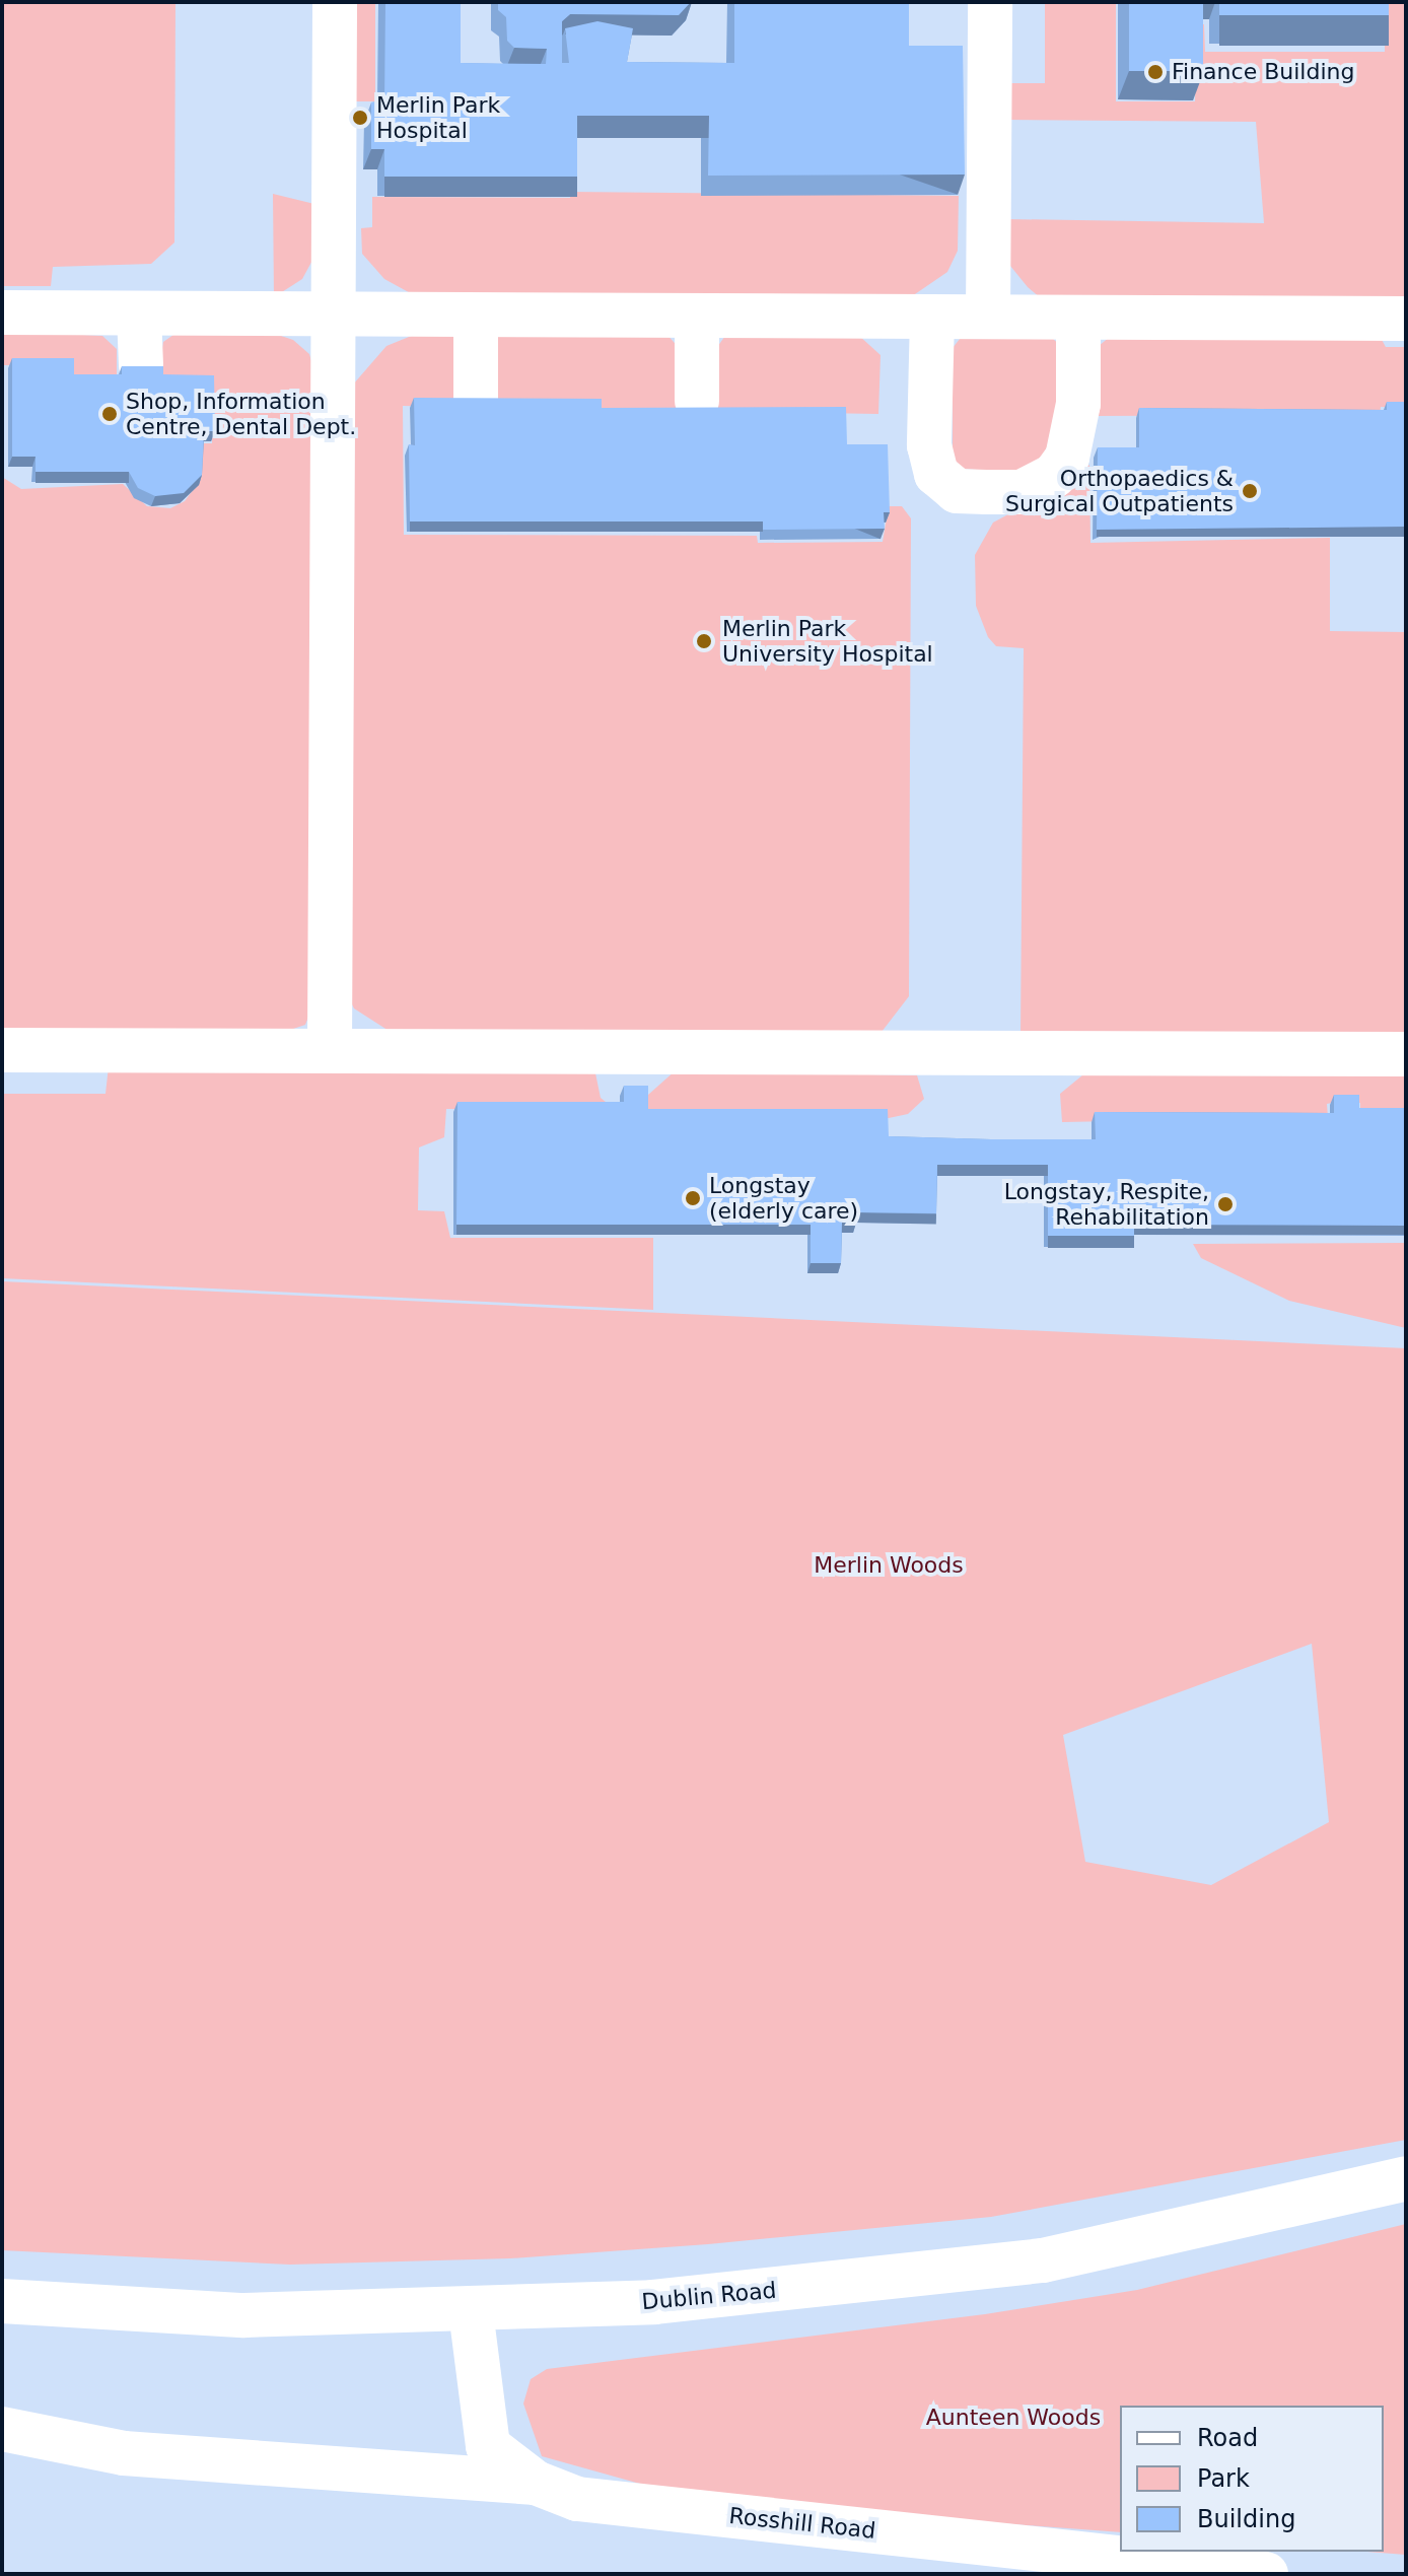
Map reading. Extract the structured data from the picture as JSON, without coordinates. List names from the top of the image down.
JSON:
{
  "streets": {
    "street": ["Dublin Road", "Rosshill Road"]
  },
  "crossings": [
    ["Dublin Road", "Rosshill Road"]
  ],
  "parks": ["Merlin Woods", "Aunteen Woods"],
  "places": [
    "Finance Building",
    "Merlin Park Hospital",
    "Shop, Information Centre, Dental Dept.",
    "Orthopaedics & Surgical Outpatients",
    "Merlin Park University Hospital",
    "Longstay (elderly care)",
    "Longstay, Respite, Rehabilitation"
  ],
  "legend": ["Road", "Park", "Building"]
}
